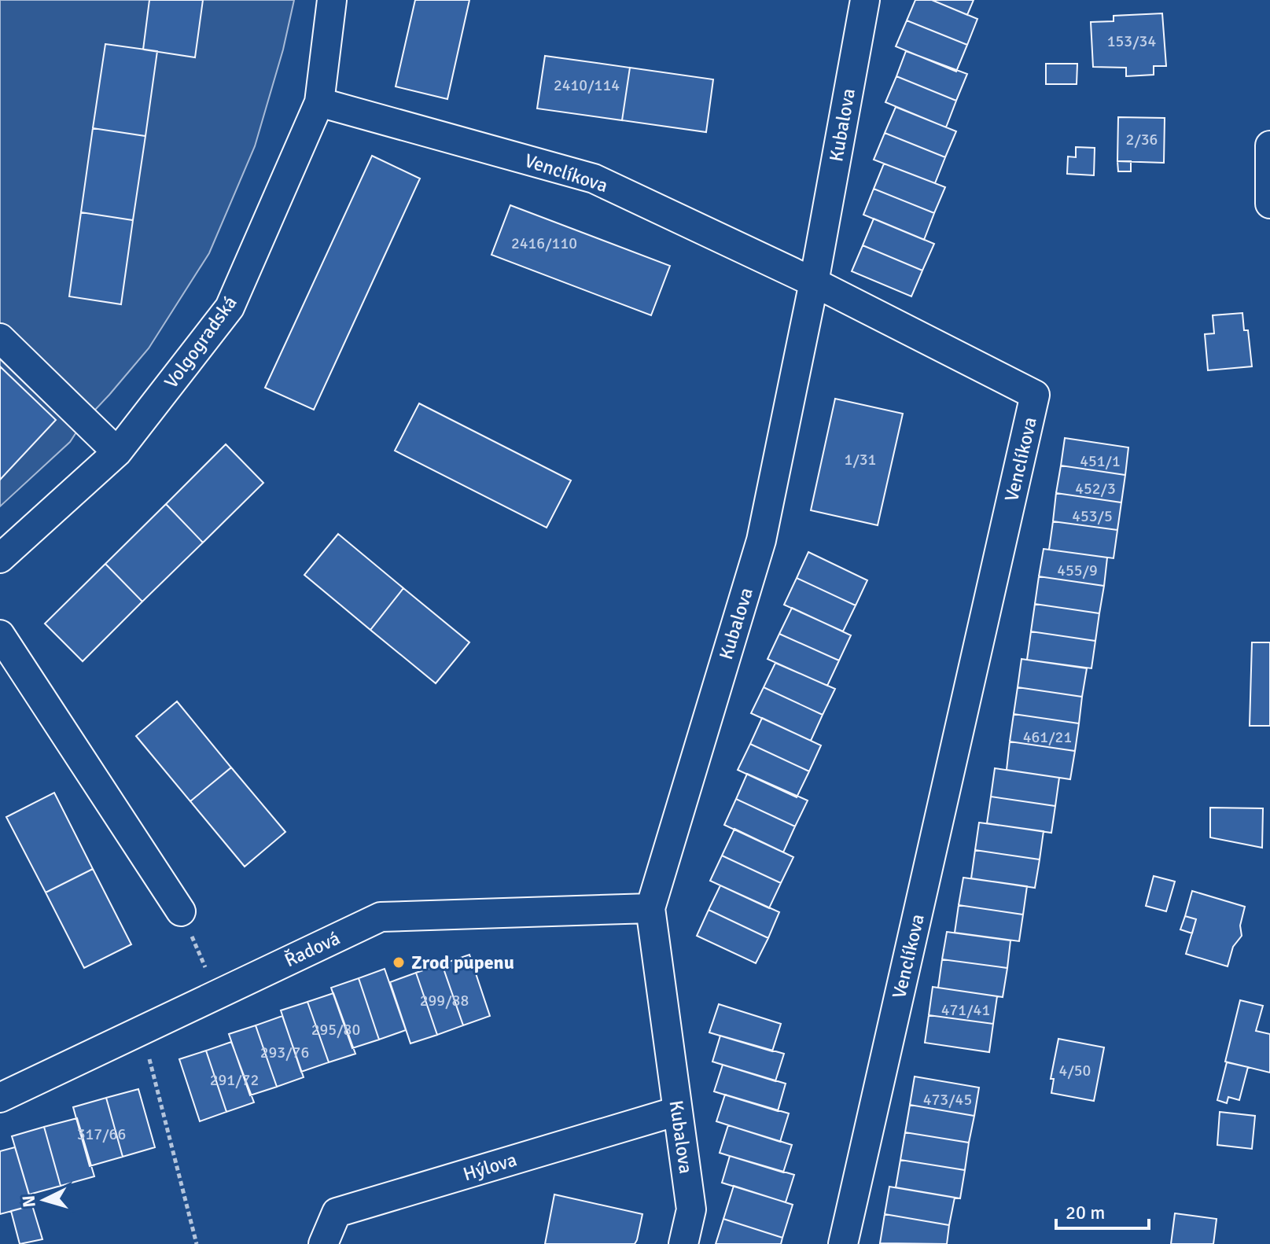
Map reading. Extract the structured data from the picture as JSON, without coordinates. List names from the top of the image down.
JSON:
{
  "streets": {
    "street": [
      "Kubalova",
      "Venclíkova",
      "Volgogradská",
      "Řadová",
      "Hýlova"
    ]
  },
  "crossings": [
    ["Kubalova", "Venclíkova"],
    ["Kubalova", "Řadová"],
    ["Kubalova", "Hýlova"],
    ["Venclíkova", "Volgogradská"]
  ],
  "places": ["Zrod pupenu"],
  "house_numbers": [
    "153/34",
    "2410/114",
    "2/36",
    "2416/110",
    "1/31",
    "451/1",
    "452/3",
    "453/5",
    "455/9",
    "461/21",
    "299/88",
    "471/41",
    "295/80",
    "293/76",
    "4/50",
    "291/72",
    "473/45",
    "317/66"
  ],
  "scale_bar": "20 m",
  "north": "left"
}
